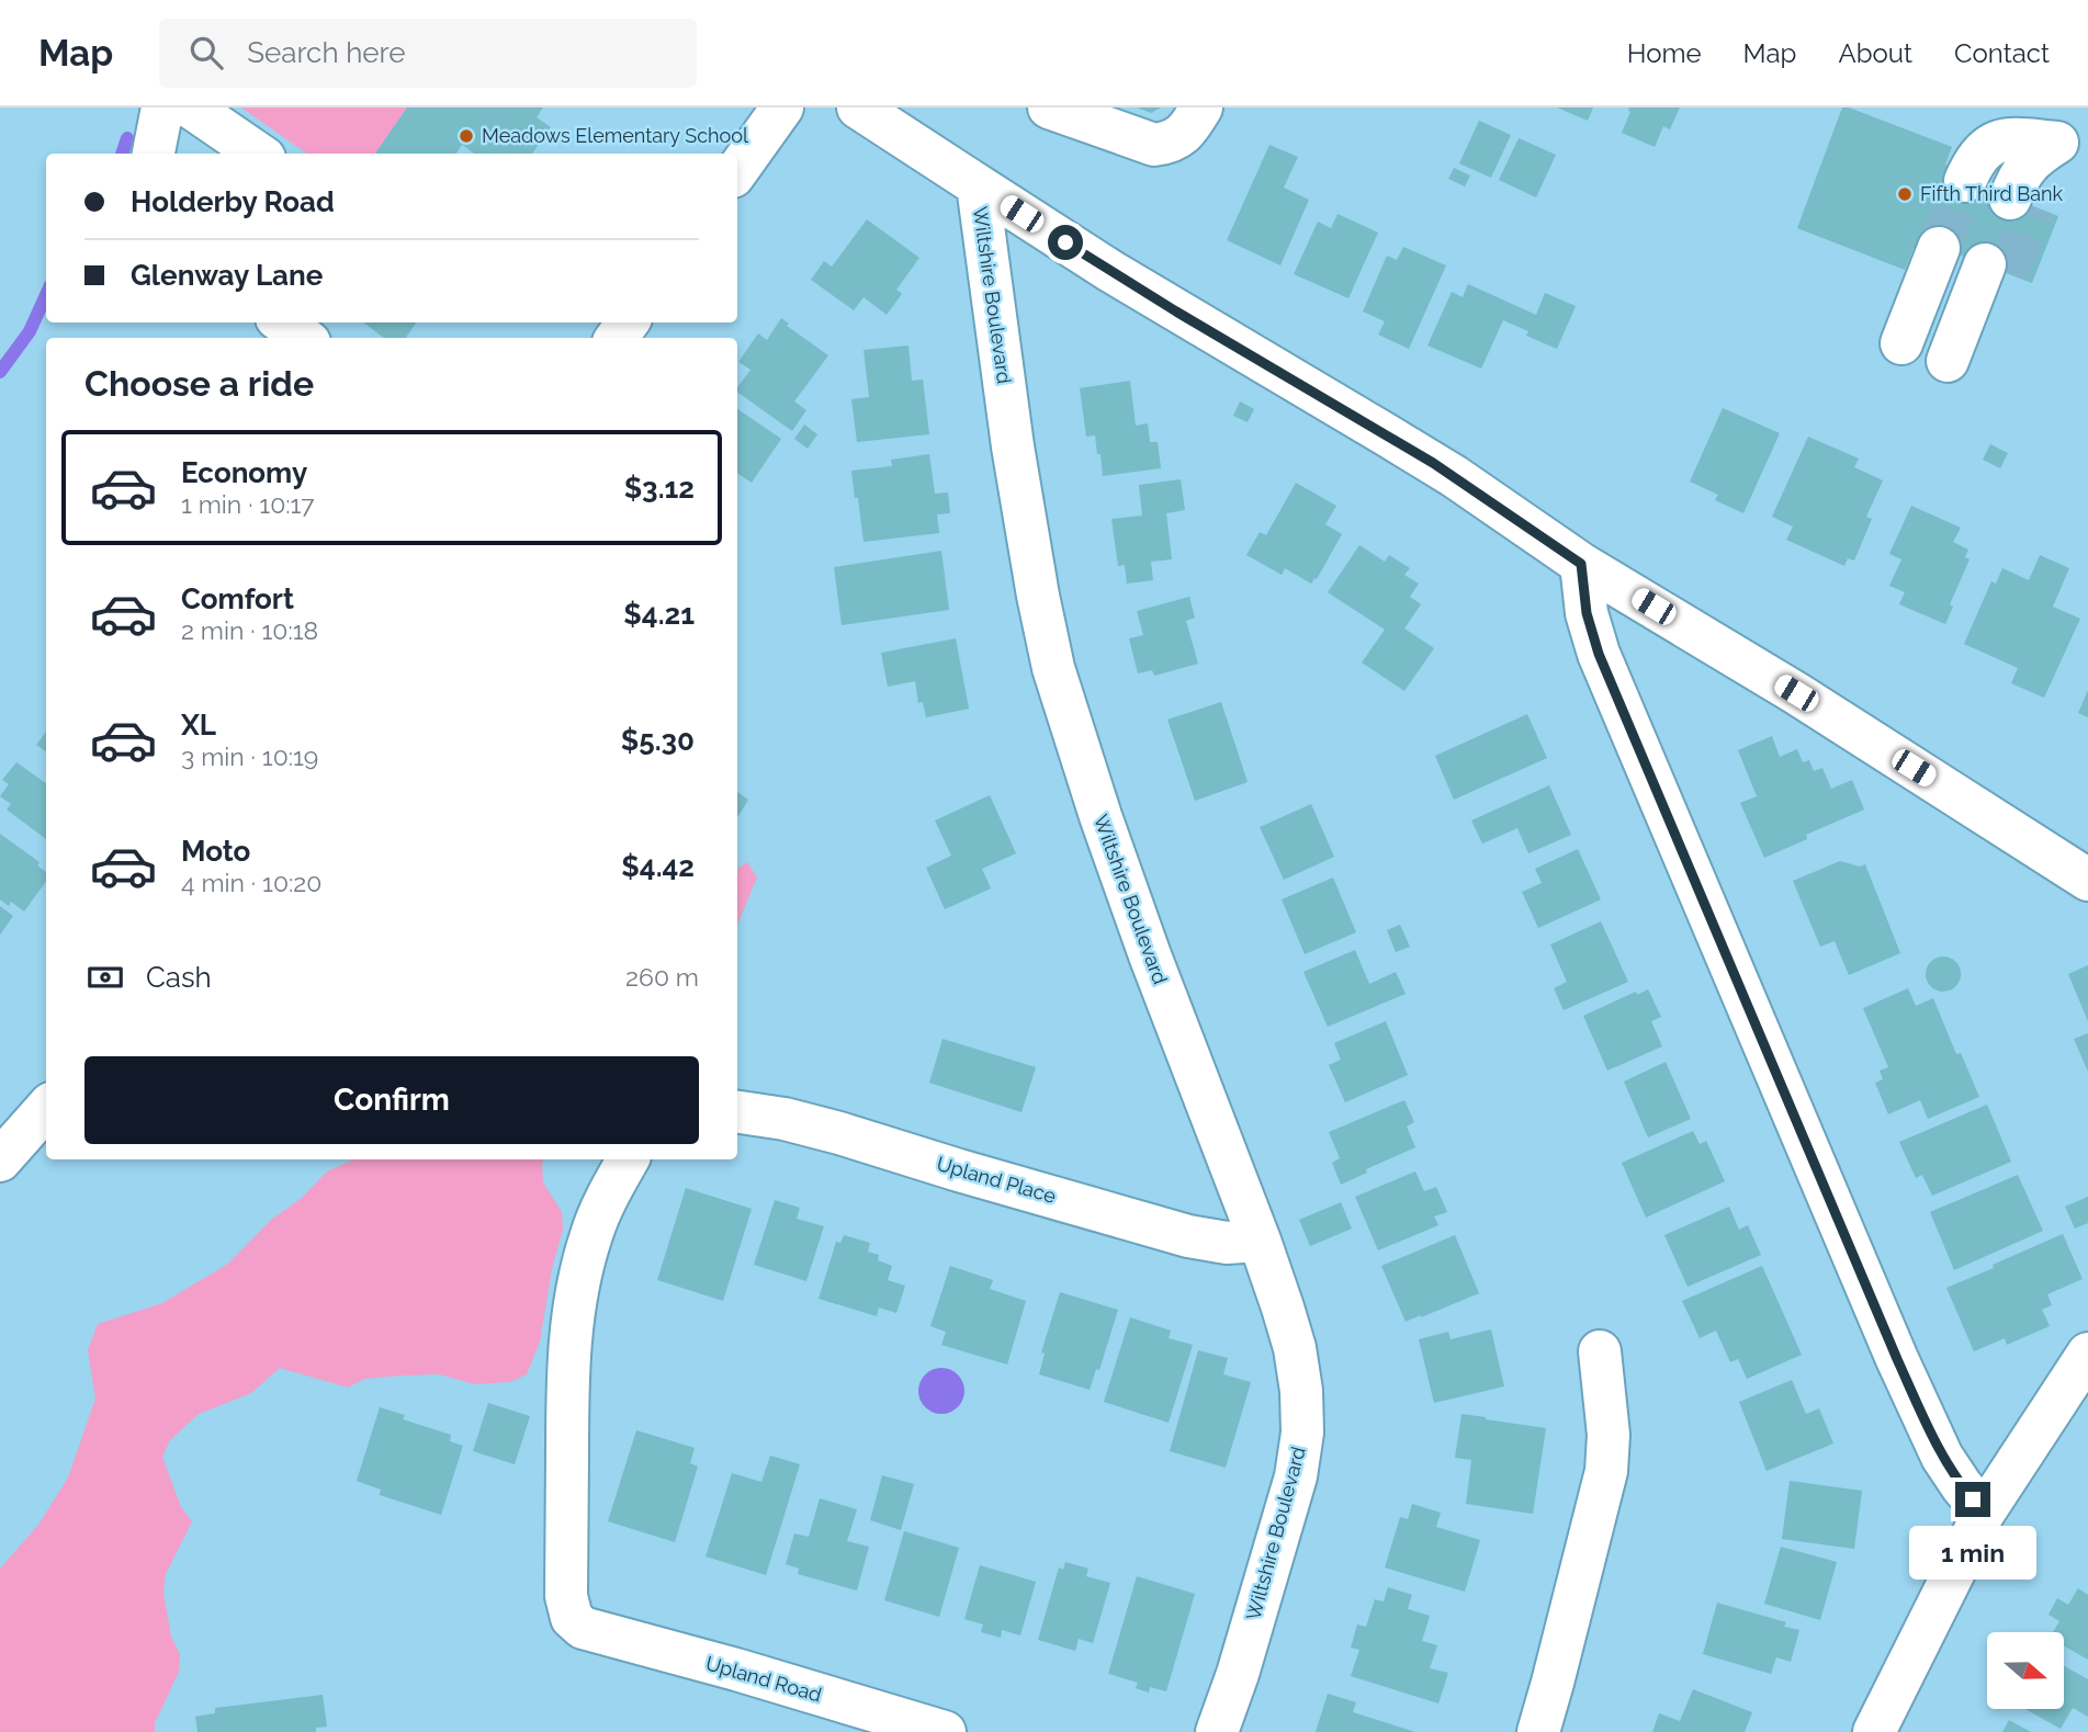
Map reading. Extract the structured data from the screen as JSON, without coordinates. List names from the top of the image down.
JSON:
{
  "streets": {
    "street": ["Wiltshire Boulevard", "Upland Place", "Upland Road"]
  },
  "crossings": [
    ["Wiltshire Boulevard", "Upland Place"]
  ],
  "places": ["Meadows Elementary School", "Fifth Third Bank"],
  "north": "right",
  "page": {
    "header": "Map",
    "search": "Search here",
    "nav": [
      "Home",
      "Map",
      "About",
      "Contact"
    ],
    "banner": ["Holderby Road", "Glenway Lane"],
    "heading": "Choose a ride",
    "list": [
      {
        "name": "Economy",
        "note": "1 min · 10:17",
        "value": "$3.12"
      },
      {
        "name": "Comfort",
        "note": "2 min · 10:18",
        "value": "$4.21"
      },
      {
        "name": "XL",
        "note": "3 min · 10:19",
        "value": "$5.30"
      },
      {
        "name": "Moto",
        "note": "4 min · 10:20",
        "value": "$4.42"
      }
    ],
    "pay": ["Cash", "260 m"],
    "buttons": "Confirm",
    "bubble": "1 min"
  }
}
